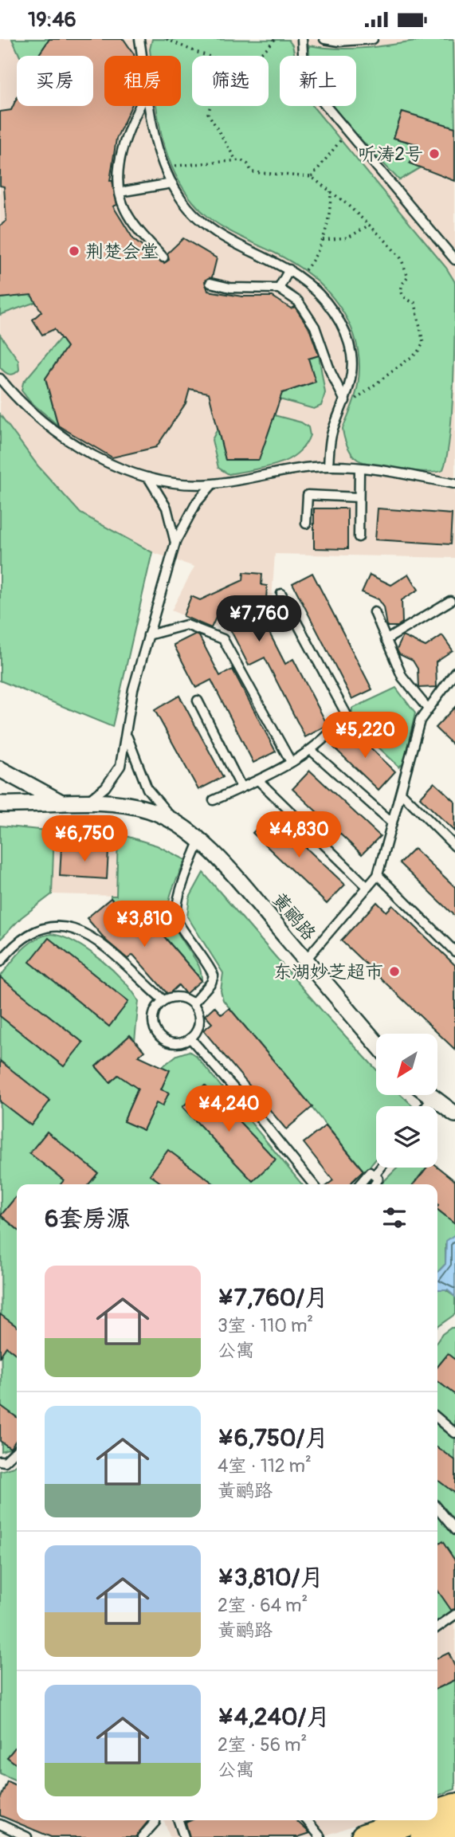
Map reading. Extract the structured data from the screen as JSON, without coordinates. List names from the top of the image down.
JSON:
{
  "streets": {
    "street": ["黄鹂路"]
  },
  "places": ["听涛2号", "荆楚会堂", "东湖妙芝超市"],
  "north": "bottom left",
  "page": {
    "status": "19:46",
    "chip": [
      "买房",
      "租房",
      "筛选",
      "新上"
    ],
    "price": [
      "¥7,760",
      "¥5,220",
      "¥4,830",
      "¥6,750",
      "¥3,810",
      "¥4,240"
    ],
    "heading": "6套房源",
    "list": [
      {
        "name": "¥7,760/月",
        "note": "3室 · 110 m² · 公寓"
      },
      {
        "name": "¥6,750/月",
        "note": "4室 · 112 m² · 黄鹂路"
      },
      {
        "name": "¥3,810/月",
        "note": "2室 · 64 m² · 黄鹂路"
      },
      {
        "name": "¥4,240/月",
        "note": "2室 · 56 m² · 公寓"
      }
    ]
  }
}
